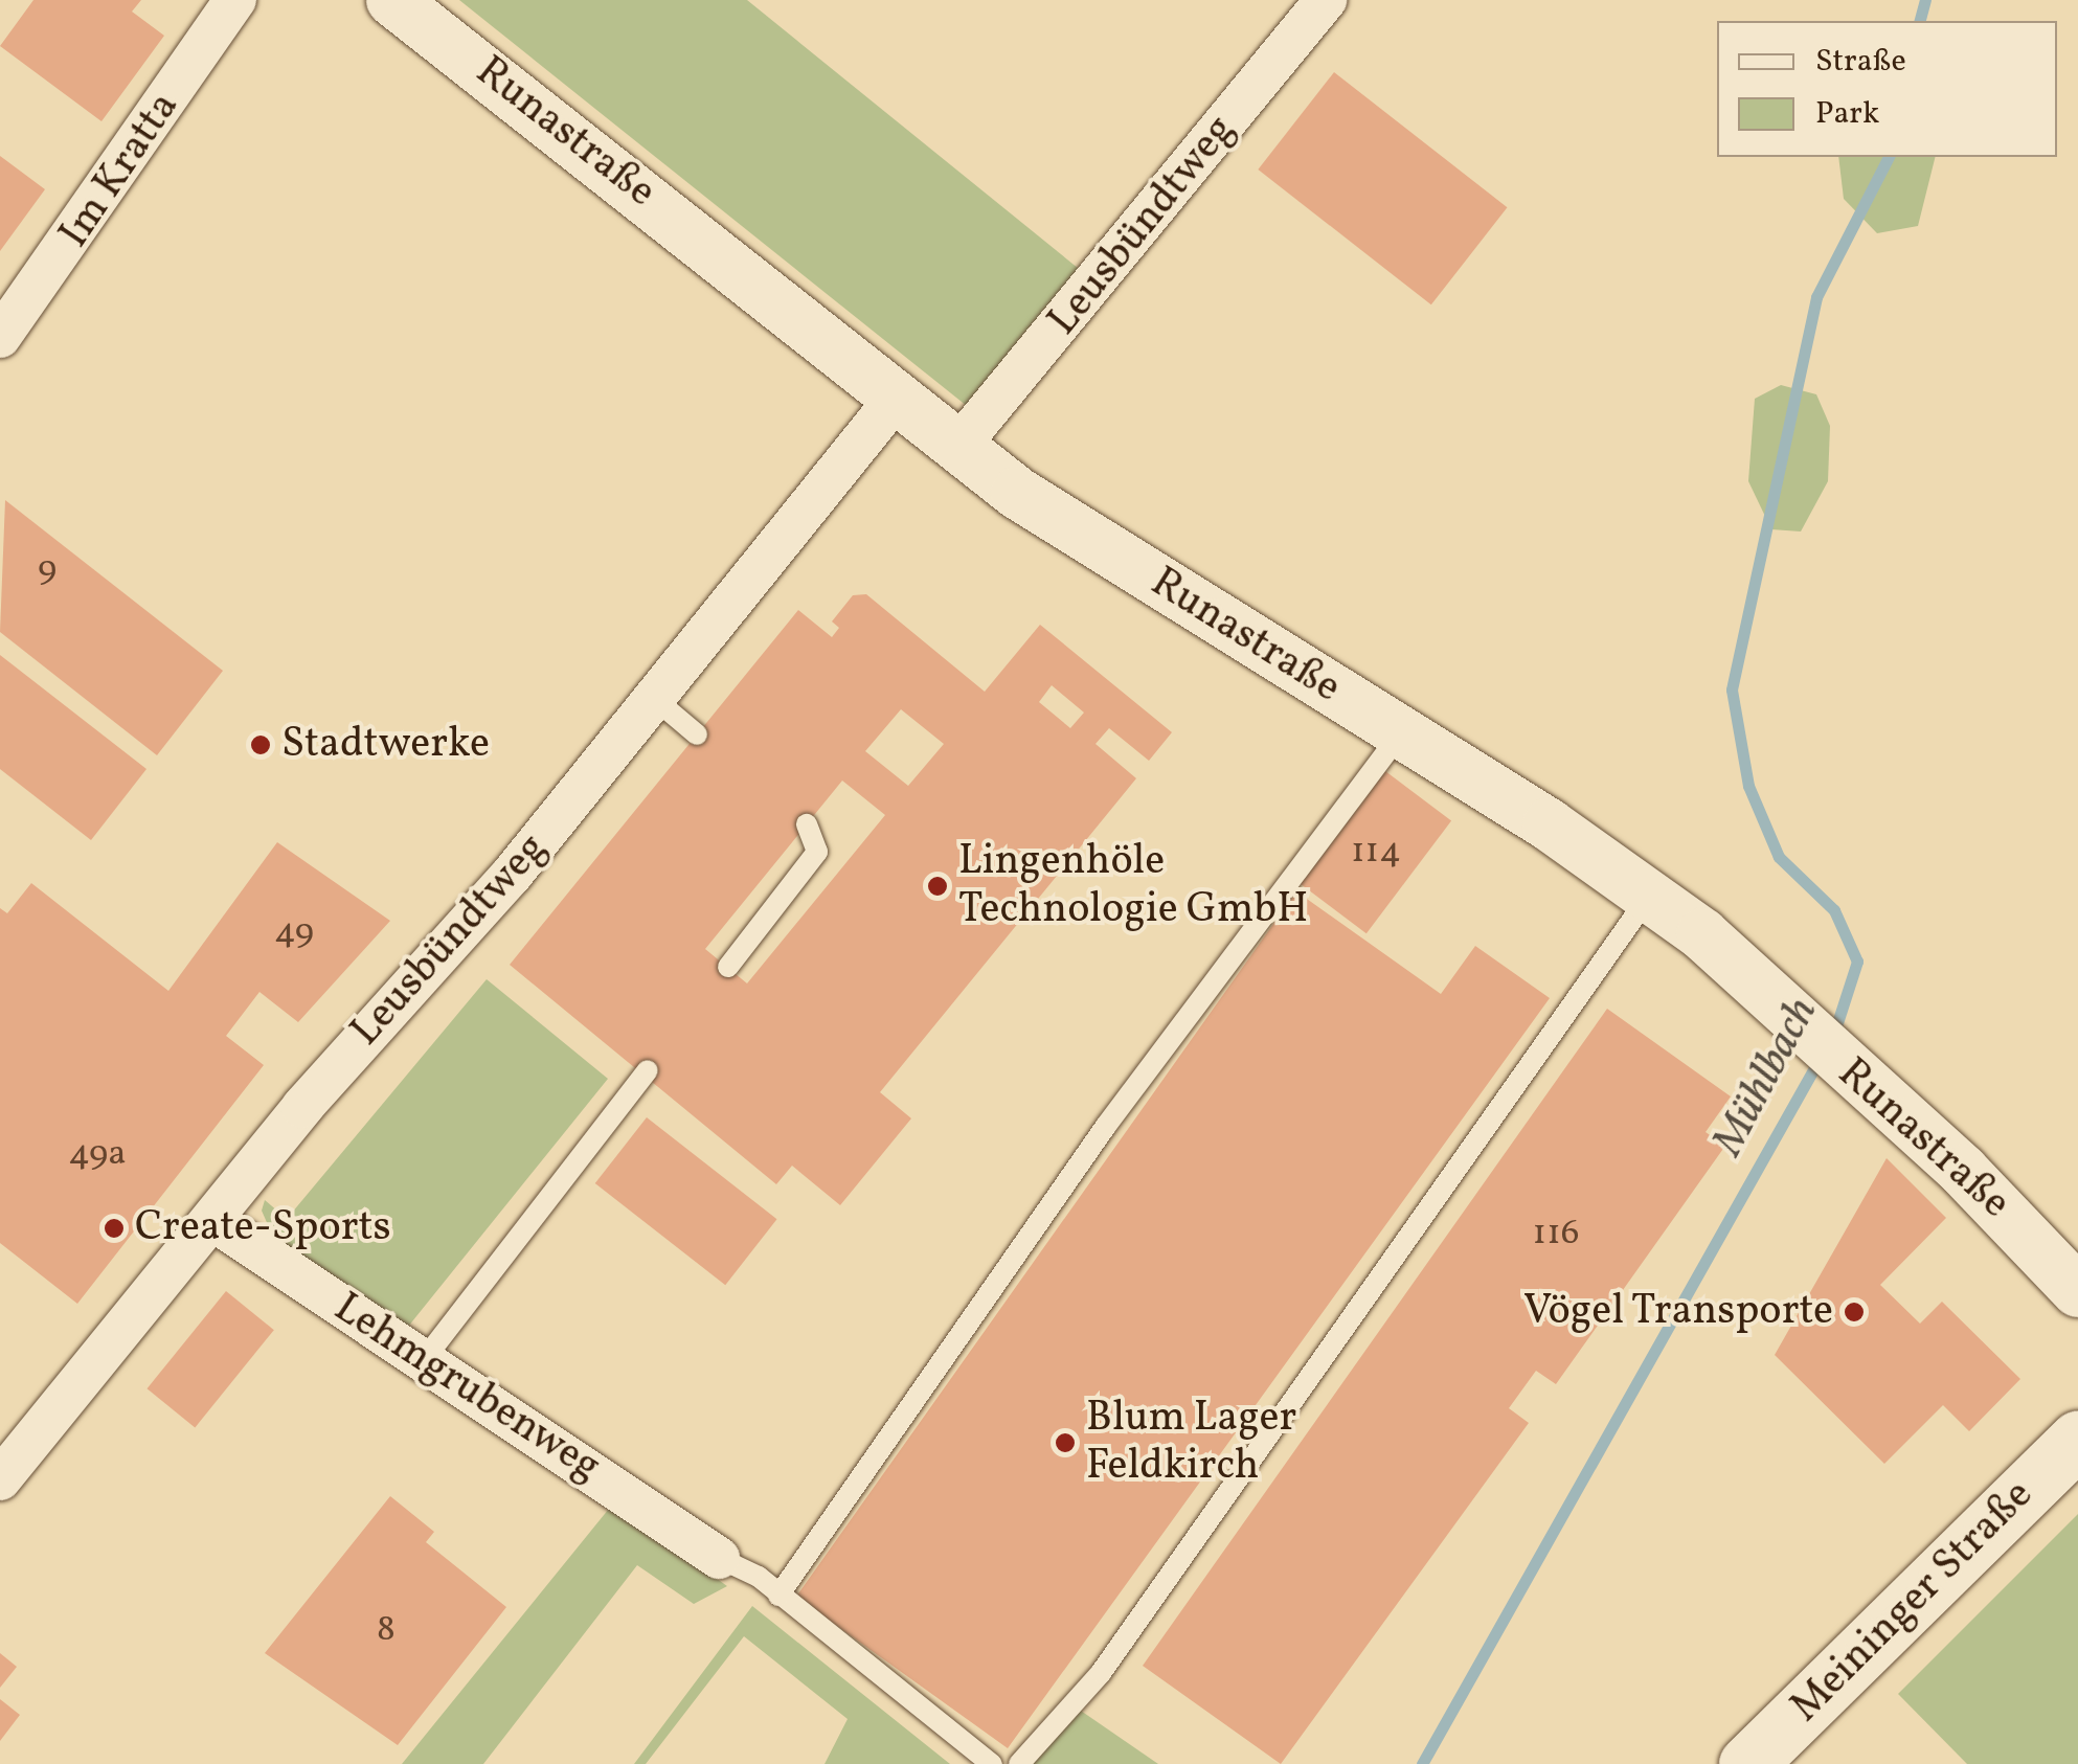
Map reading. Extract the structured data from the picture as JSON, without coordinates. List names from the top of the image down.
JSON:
{
  "streets": {
    "main road": ["Meininger Straße"],
    "street": [
      "Runastraße",
      "Im Kratta",
      "Leusbündtweg",
      "Lehmgrubenweg"
    ]
  },
  "crossings": [
    ["Runastraße", "Leusbündtweg"],
    ["Leusbündtweg", "Lehmgrubenweg"]
  ],
  "water": ["Mühlbach"],
  "places": [
    "Stadtwerke",
    "Lingenhöle Technologie GmbH",
    "Create-Sports",
    "Vögel Transporte",
    "Blum Lager Feldkirch"
  ],
  "house_numbers": [
    "9",
    "114",
    "49",
    "49a",
    "116",
    "8"
  ],
  "legend": ["Straße", "Park"]
}
